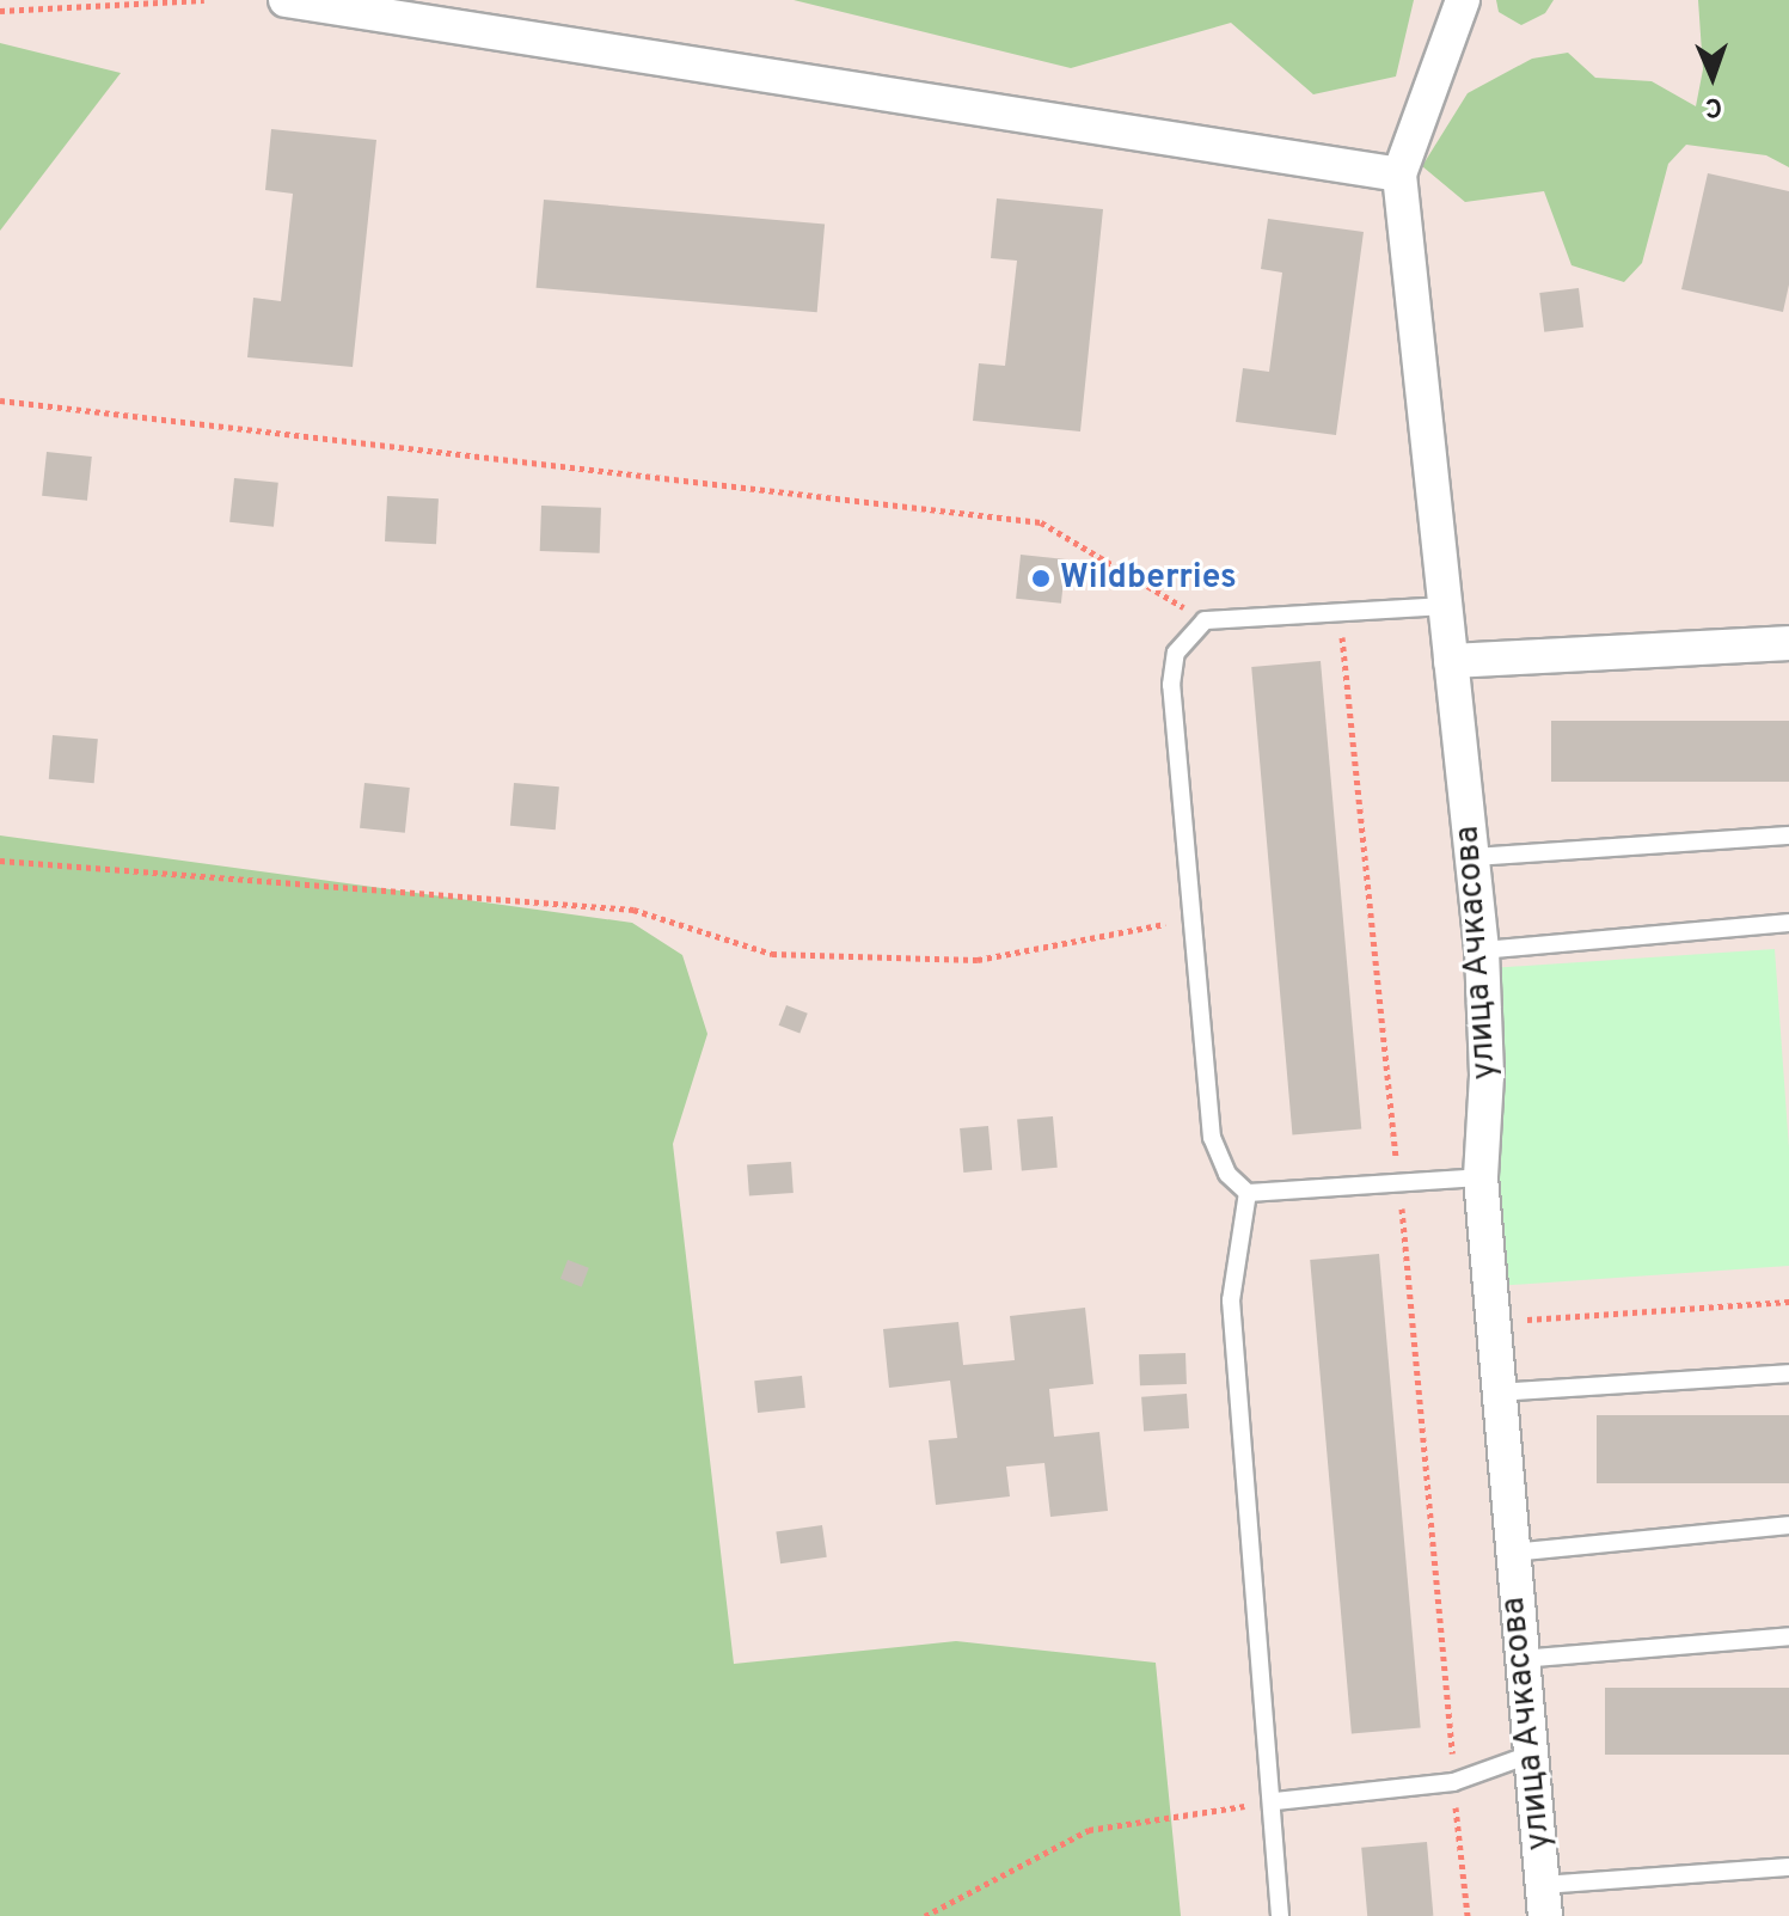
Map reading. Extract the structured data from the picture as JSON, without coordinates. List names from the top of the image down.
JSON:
{
  "streets": {
    "street": ["улица Ачкасова"]
  },
  "places": ["Wildberries"],
  "north": "bottom"
}
